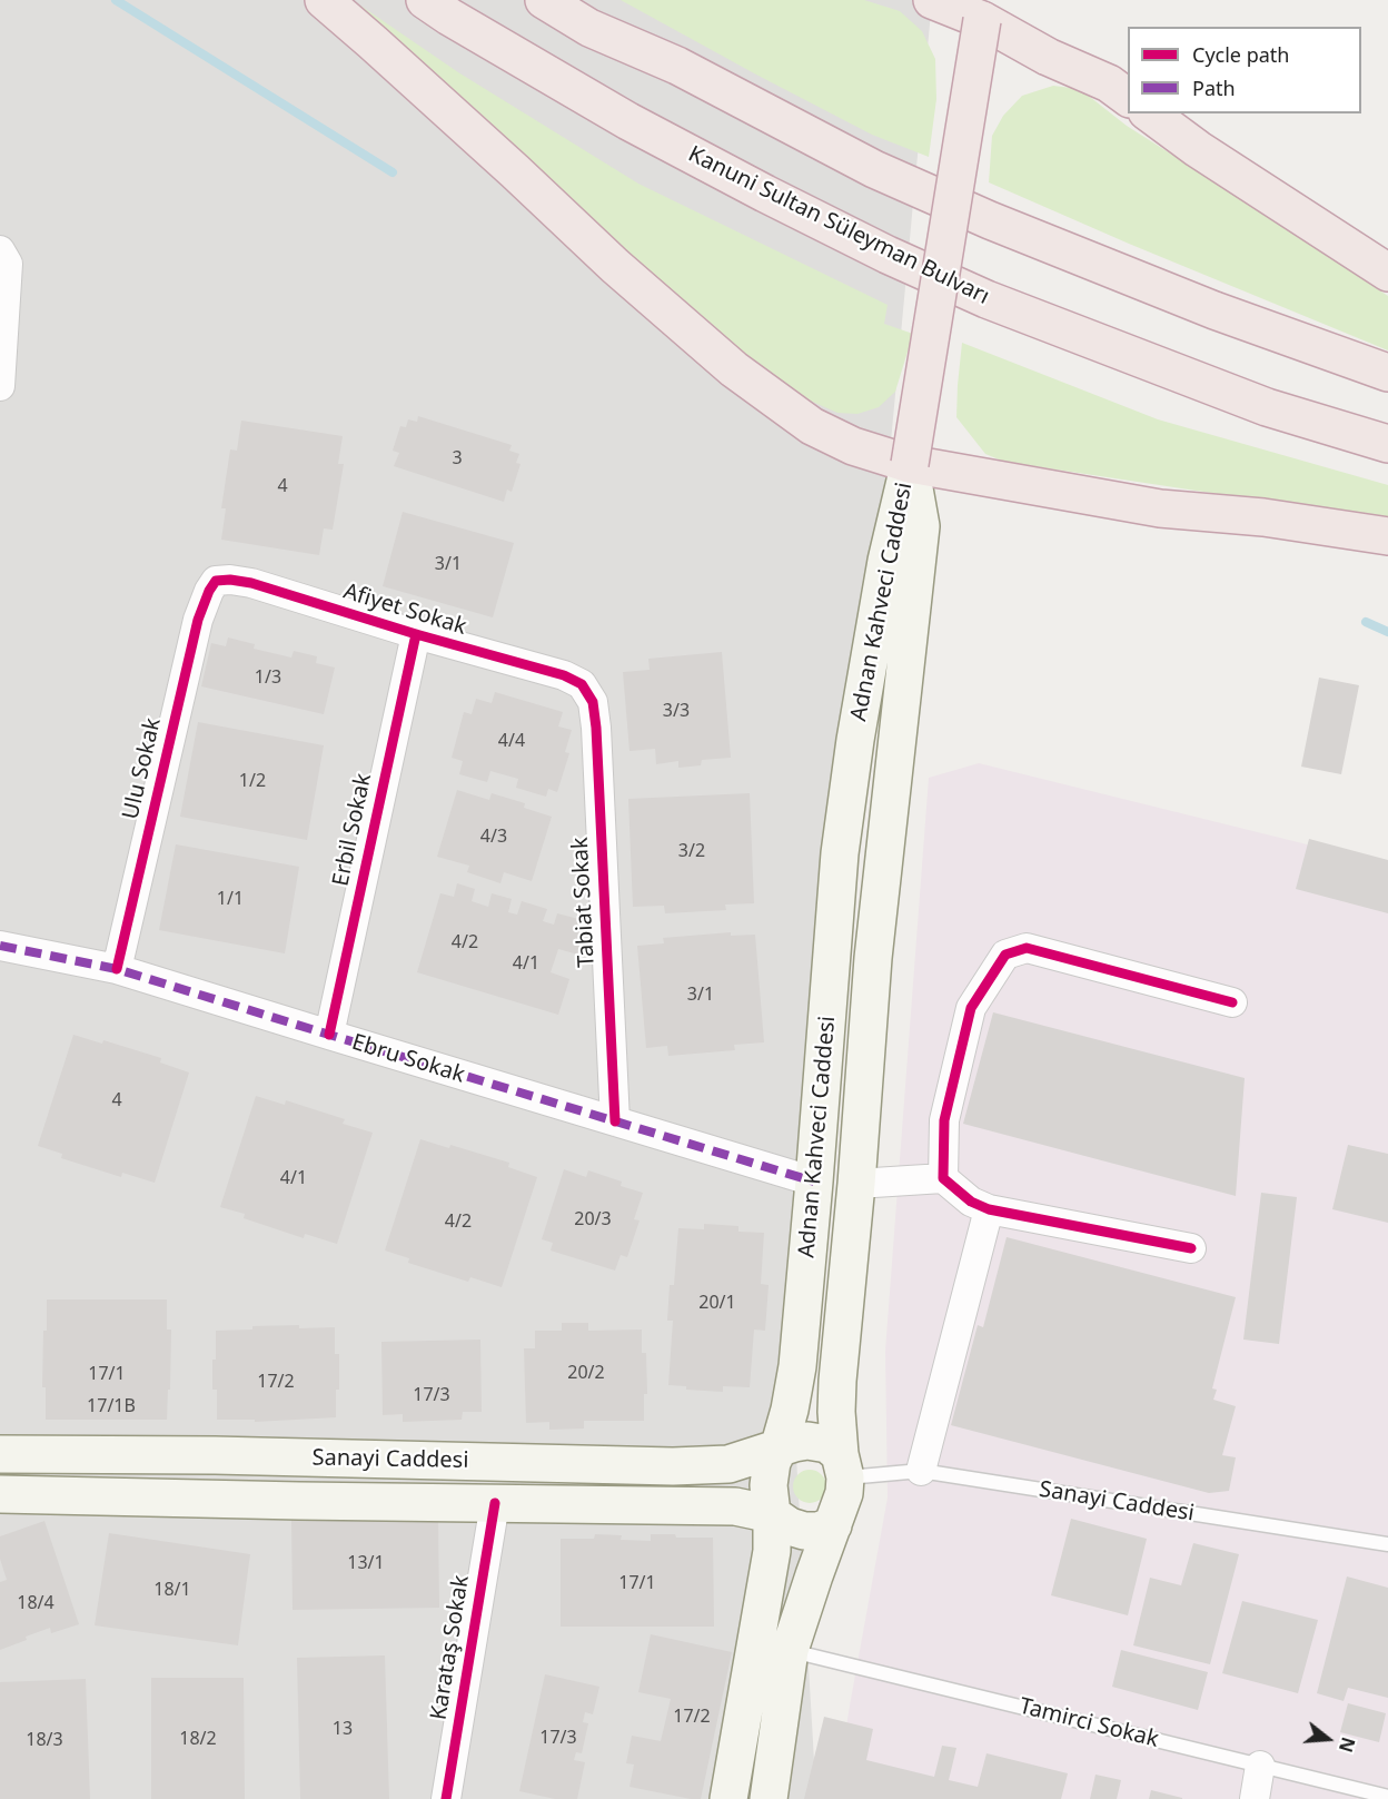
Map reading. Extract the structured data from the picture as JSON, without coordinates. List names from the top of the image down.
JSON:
{
  "streets": {
    "highway": ["Kanuni Sultan Süleyman Bulvarı"],
    "main road": ["Adnan Kahveci Caddesi", "Sanayi Caddesi"],
    "street": [
      "Afiyet Sokak",
      "Ulu Sokak",
      "Erbil Sokak",
      "Tabiat Sokak",
      "Ebru Sokak",
      "Karataş Sokak"
    ],
    "lane": ["Tamirci Sokak"]
  },
  "crossings": [
    ["Adnan Kahveci Caddesi", "Ebru Sokak"],
    ["Adnan Kahveci Caddesi", "Sanayi Caddesi"],
    ["Adnan Kahveci Caddesi", "Tamirci Sokak"],
    ["Afiyet Sokak", "Ulu Sokak"],
    ["Afiyet Sokak", "Erbil Sokak"],
    ["Afiyet Sokak", "Tabiat Sokak"],
    ["Ulu Sokak", "Ebru Sokak"],
    ["Erbil Sokak", "Ebru Sokak"],
    ["Tabiat Sokak", "Ebru Sokak"],
    ["Sanayi Caddesi", "Karataş Sokak"]
  ],
  "house_numbers": [
    "3",
    "4",
    "3/1",
    "1/3",
    "3/3",
    "4/4",
    "1/2",
    "4/3",
    "3/2",
    "1/1",
    "4/2",
    "4/1",
    "3/1",
    "4",
    "4/1",
    "20/3",
    "4/2",
    "20/1",
    "20/2",
    "17/1",
    "17/2",
    "17/3",
    "17/1B",
    "13/1",
    "17/1",
    "18/1",
    "18/4",
    "17/2",
    "13",
    "17/3",
    "18/2",
    "18/3"
  ],
  "legend": ["Cycle path", "Path"],
  "north": "right"
}
